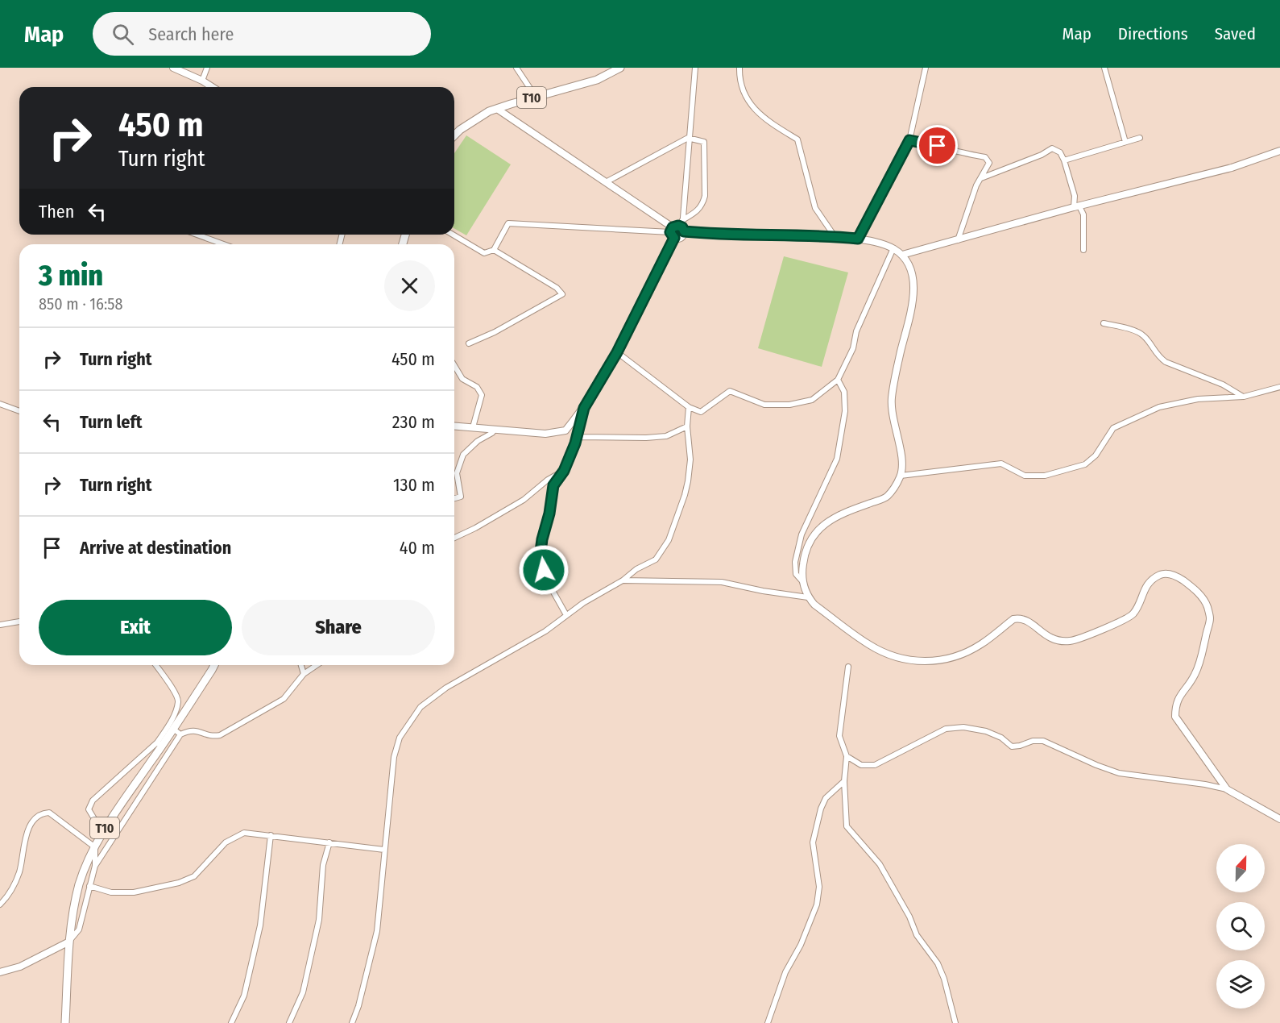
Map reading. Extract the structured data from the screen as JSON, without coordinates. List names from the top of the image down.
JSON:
{
  "streets": {
    "highway": ["T10"]
  },
  "north": "top",
  "page": {
    "header": "Map",
    "search": "Search here",
    "nav": ["Map", "Directions", "Saved"],
    "turn": ["450 m", "Turn right"],
    "then": "Then",
    "heading": ["3 min", "850 m · 16:58"],
    "list": [
      {
        "name": "Turn right",
        "value": "450 m"
      },
      {
        "name": "Turn left",
        "value": "230 m"
      },
      {
        "name": "Turn right",
        "value": "130 m"
      },
      {
        "name": "Arrive at destination",
        "value": "40 m"
      }
    ],
    "buttons": ["Exit", "Share"]
  }
}
